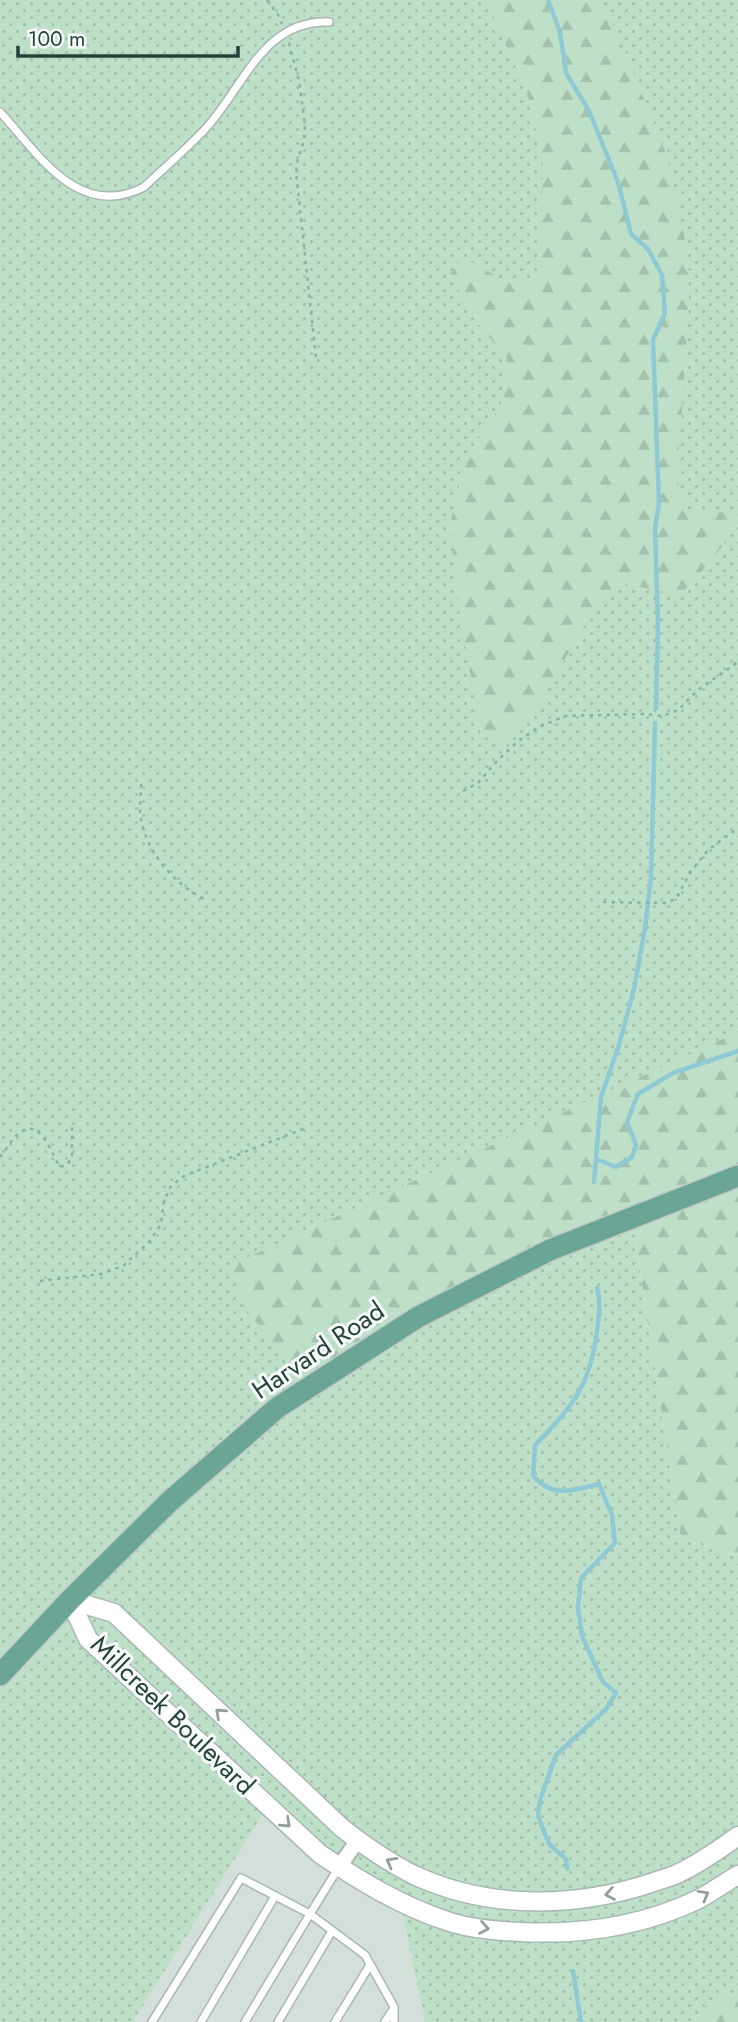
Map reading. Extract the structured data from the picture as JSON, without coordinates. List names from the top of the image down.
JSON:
{
  "streets": {
    "main road": ["Harvard Road"],
    "street": ["Millcreek Boulevard"]
  },
  "crossings": [
    ["Harvard Road", "Millcreek Boulevard"]
  ],
  "scale_bar": "100 m"
}
